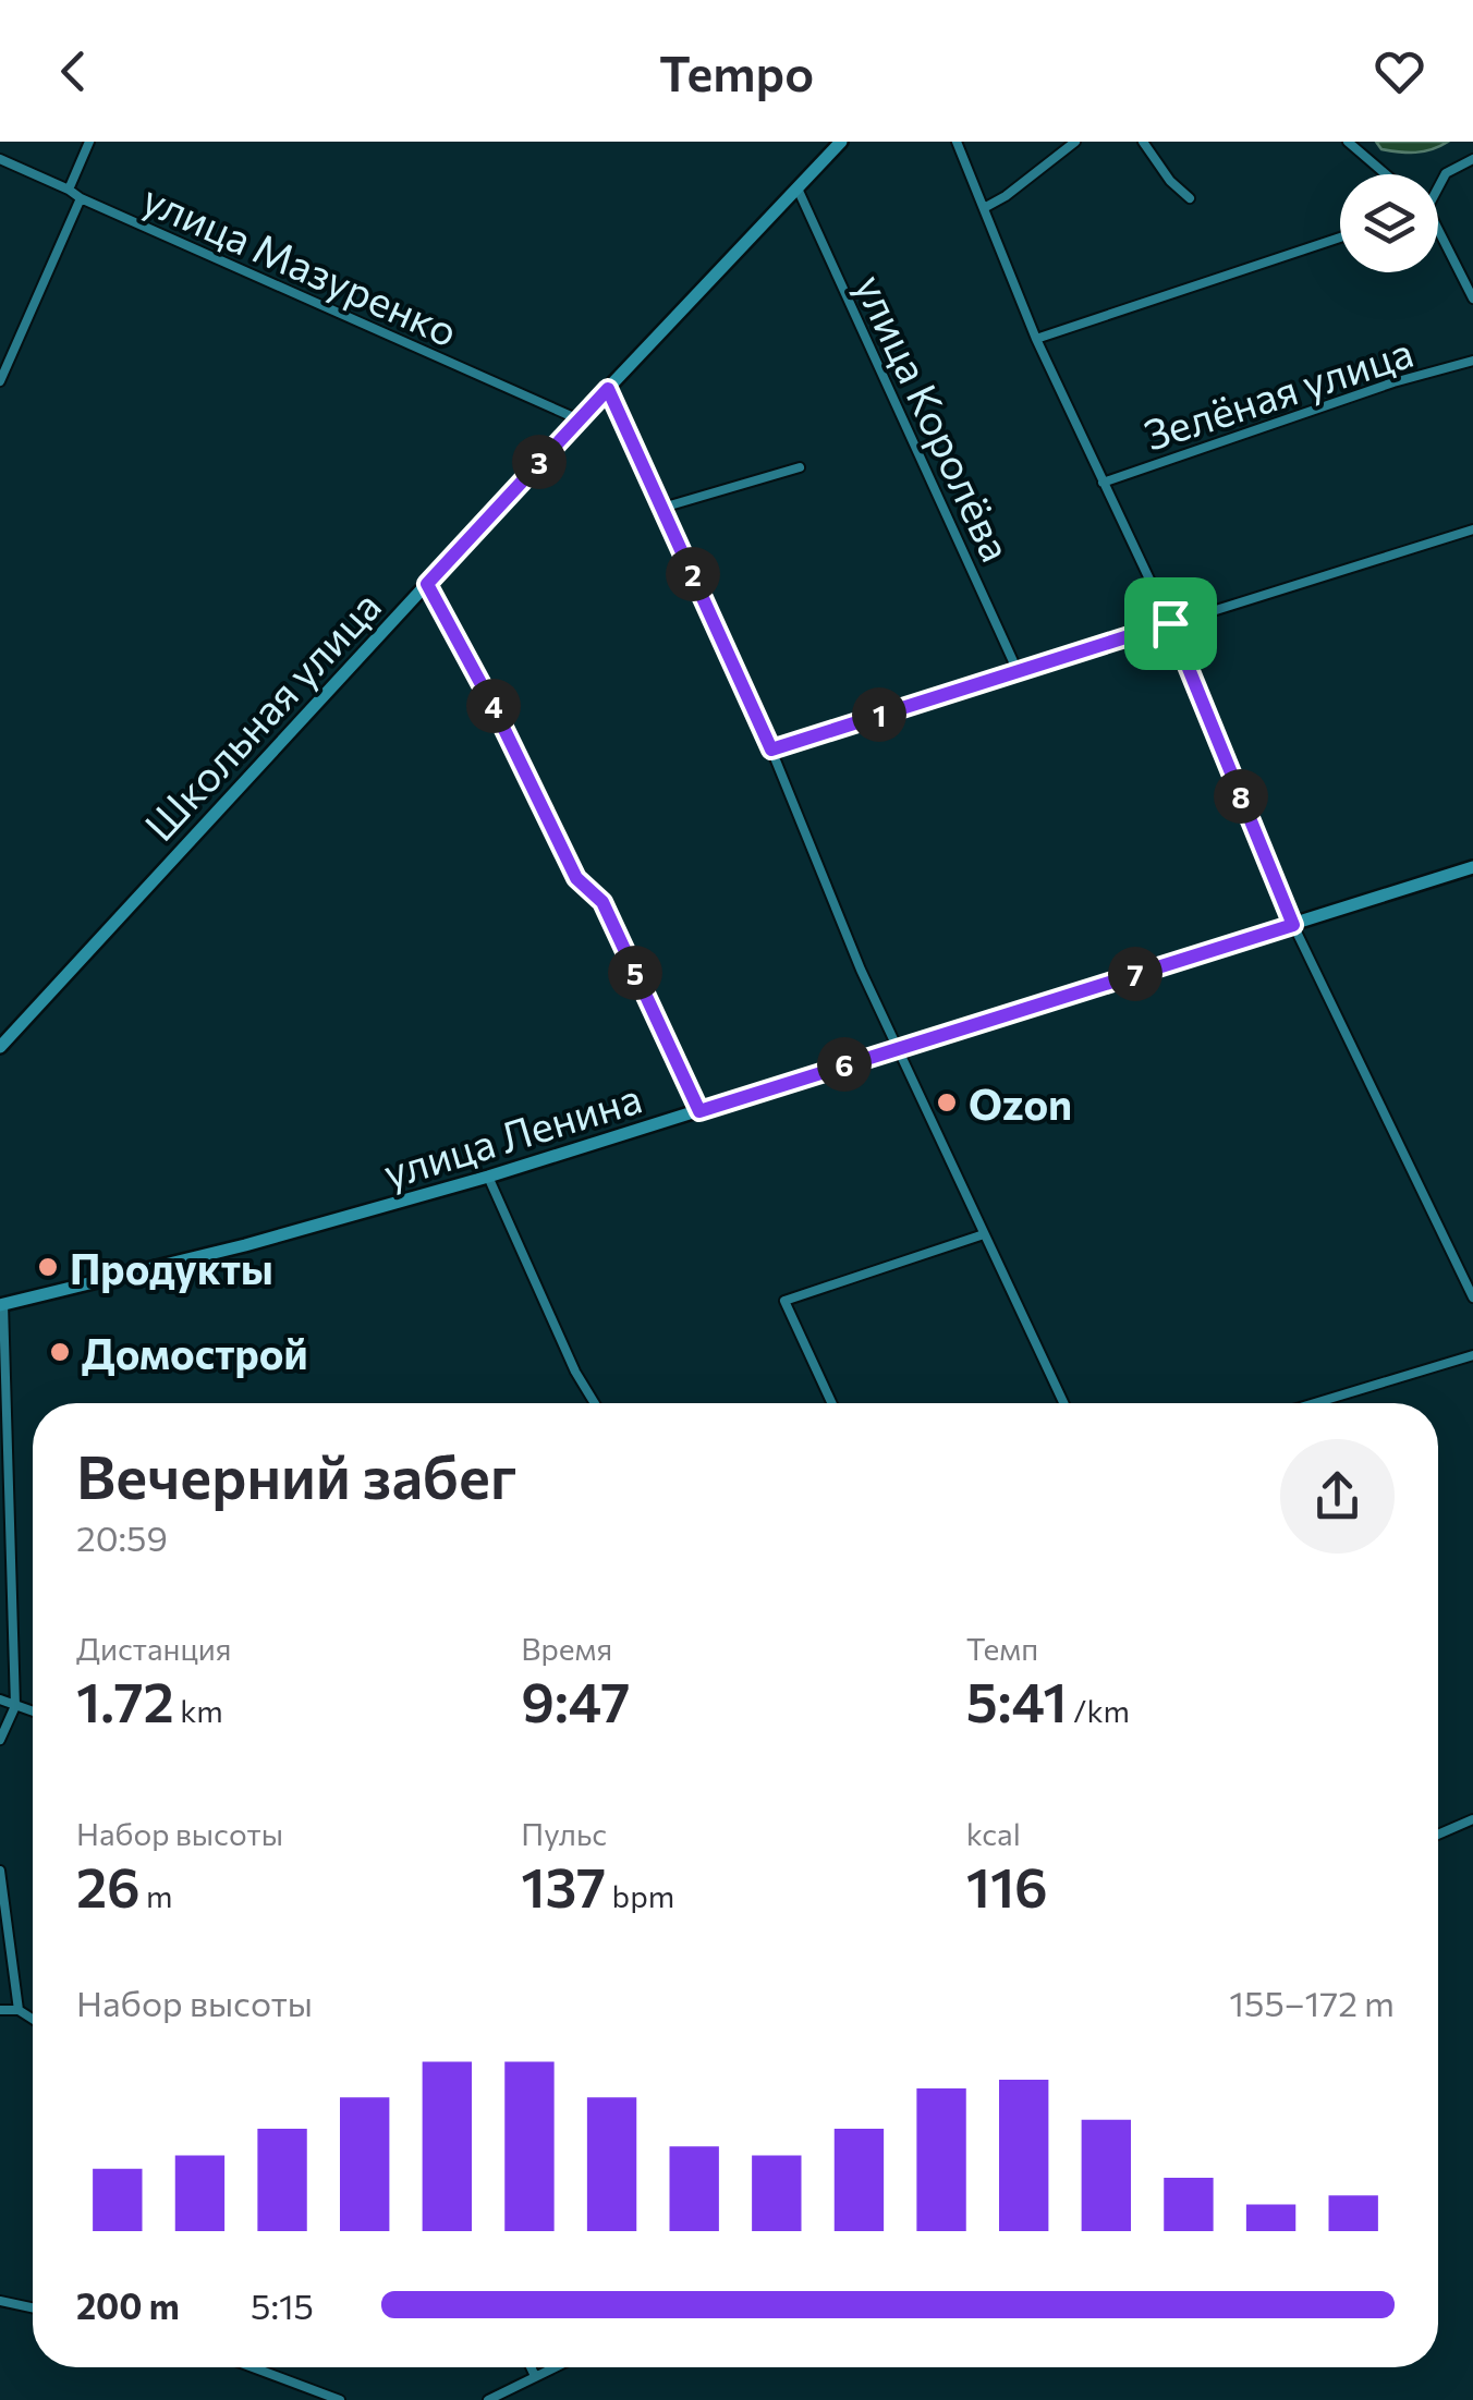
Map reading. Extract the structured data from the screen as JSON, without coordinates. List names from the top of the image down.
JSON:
{
  "streets": {
    "street": [
      "улица Мазуренко",
      "Зелёная улица",
      "улица Королёва",
      "Школьная улица",
      "улица Ленина"
    ]
  },
  "crossings": [
    ["улица Мазуренко", "Школьная улица"],
    ["улица Королёва", "Школьная улица"]
  ],
  "places": ["Ozon", "Продукты", "Домострой"],
  "page": {
    "header": "Tempo",
    "pins": [
      "3",
      "2",
      "4",
      "1",
      "8",
      "5",
      "7",
      "6"
    ],
    "heading": ["Вечерний забег", "20:59"],
    "stats": [
      ["Дистанция", "1.72 km"],
      ["Время", "9:47"],
      ["Темп", "5:41 /km"],
      ["Набор высоты", "26 m"],
      ["Пульс", "137 bpm"],
      ["kcal", "116"]
    ],
    "chart": ["Набор высоты", "155–172 m"],
    "list": [
      {
        "name": "200 m",
        "note": "5:15"
      }
    ]
  }
}
